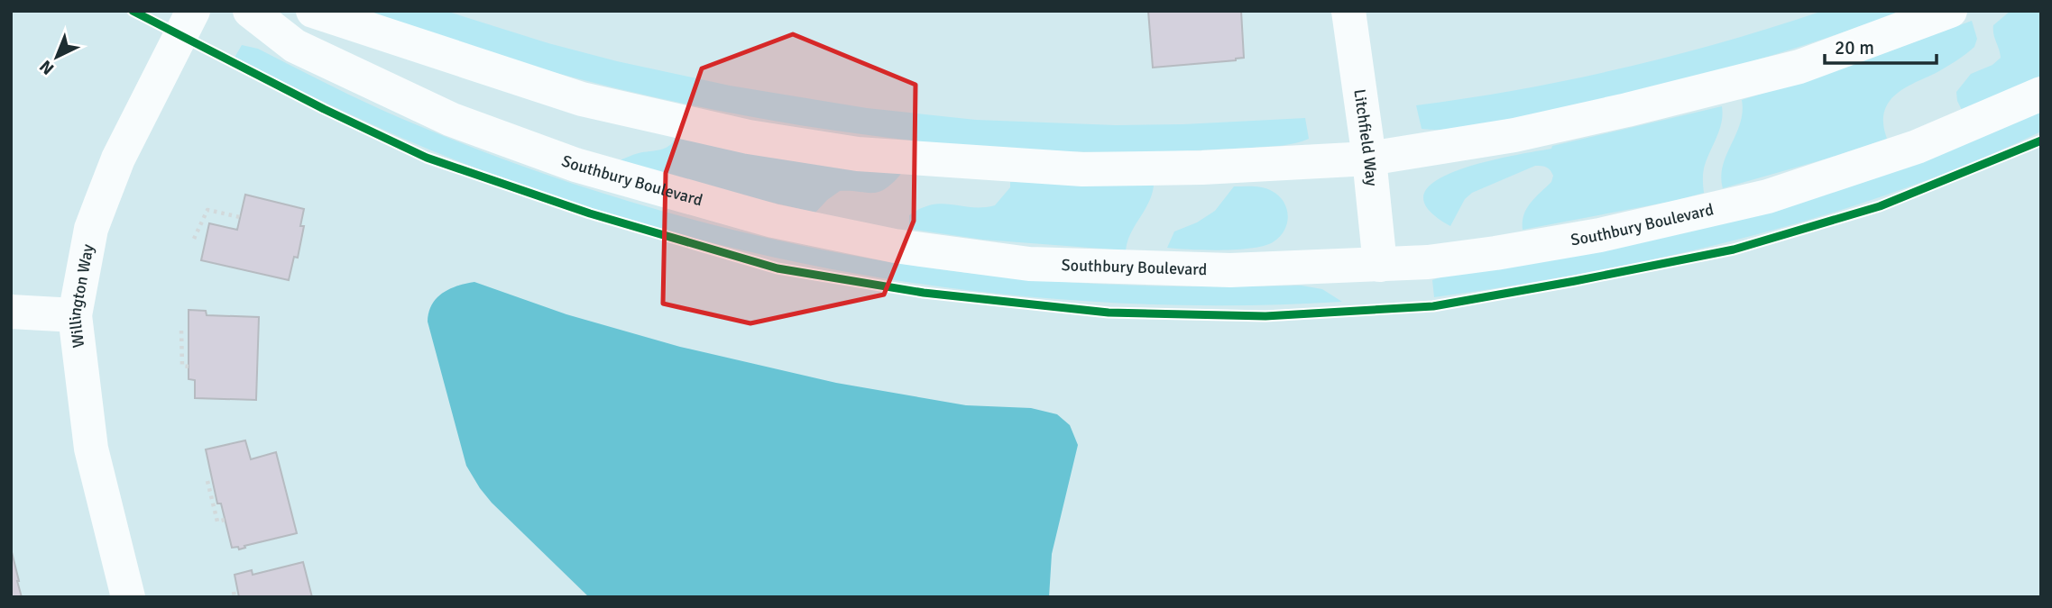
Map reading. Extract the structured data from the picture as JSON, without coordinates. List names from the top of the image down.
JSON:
{
  "streets": {
    "street": ["Litchfield Way", "Southbury Boulevard", "Willington Way"]
  },
  "crossings": [
    ["Litchfield Way", "Southbury Boulevard"]
  ],
  "scale_bar": "20 m",
  "north": "bottom left"
}
